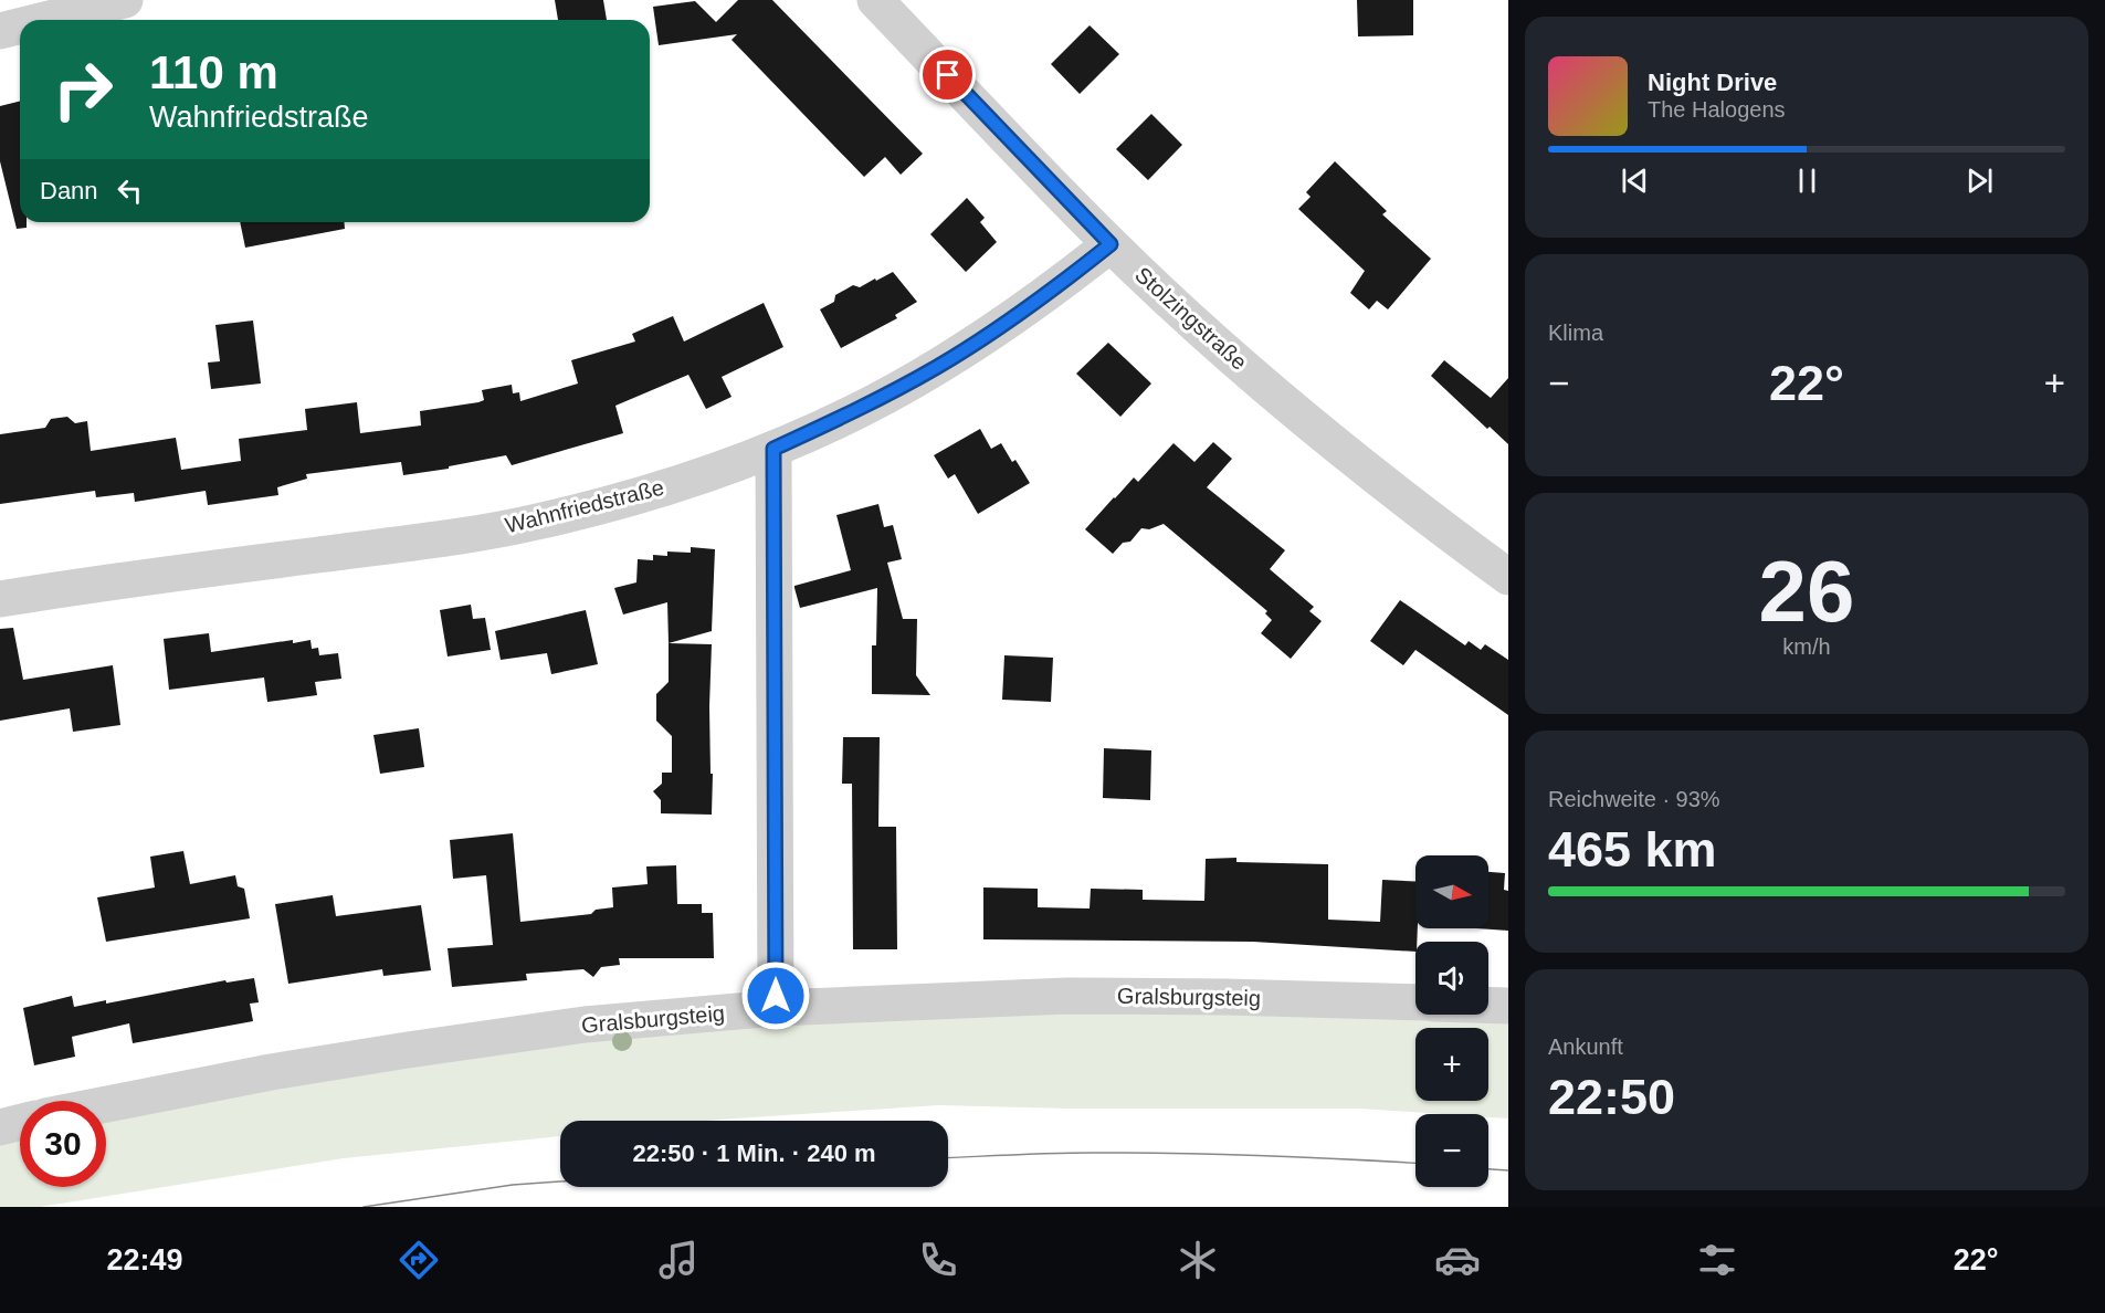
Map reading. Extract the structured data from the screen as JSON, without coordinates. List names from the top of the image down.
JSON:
{
  "streets": {
    "street": ["Stolzingstraße", "Wahnfriedstraße", "Gralsburgsteig"]
  },
  "crossings": [
    ["Stolzingstraße", "Wahnfriedstraße"]
  ],
  "north": "right",
  "page": {
    "turn": ["110 m", "Wahnfriedstraße"],
    "song": ["Night Drive", "The Halogens"],
    "then": "Dann",
    "tile": [
      "Klima",
      ["26", "km/h"],
      ["Reichweite · 93%", "465 km"],
      ["Ankunft", "22:50"]
    ],
    "heat": ["−", "22°", "+"],
    "map_buttons": ["+", "−"],
    "limit": "30",
    "trip": "22:50 · 1 Min. · 240 m",
    "tabs": ["22:49", "22°"]
  }
}
